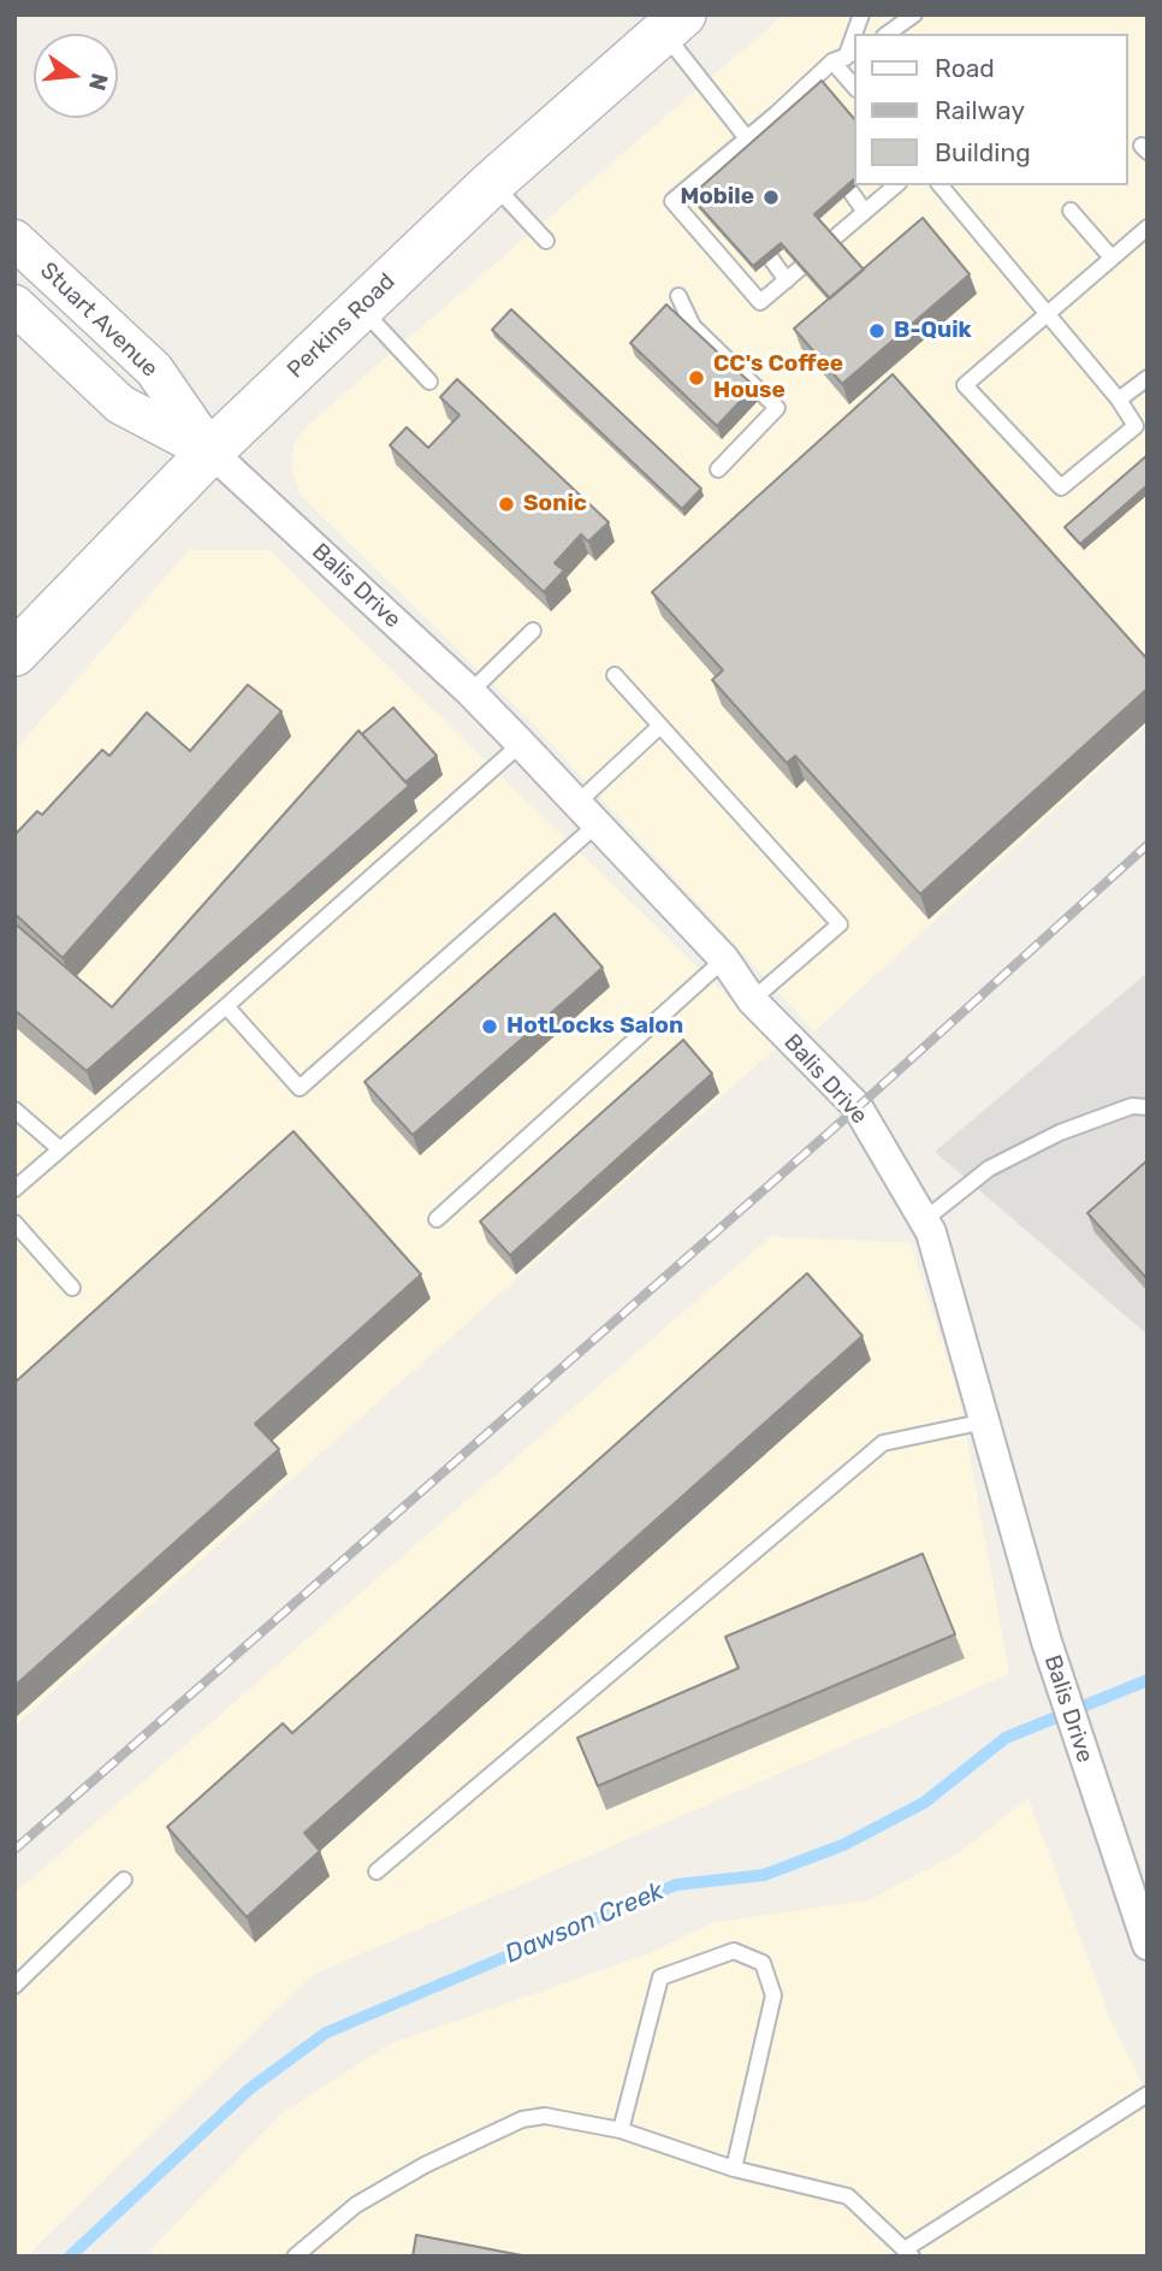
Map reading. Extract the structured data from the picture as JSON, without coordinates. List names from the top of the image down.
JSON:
{
  "streets": {
    "main road": ["Perkins Road"],
    "street": ["Stuart Avenue", "Balis Drive"]
  },
  "crossings": [
    ["Stuart Avenue", "Perkins Road"],
    ["Stuart Avenue", "Balis Drive"],
    ["Perkins Road", "Balis Drive"]
  ],
  "water": ["Dawson Creek"],
  "places": [
    "Mobile",
    "B-Quik",
    "CC's Coffee House",
    "Sonic",
    "HotLocks Salon"
  ],
  "legend": ["Road", "Railway", "Building"],
  "north": "right"
}
